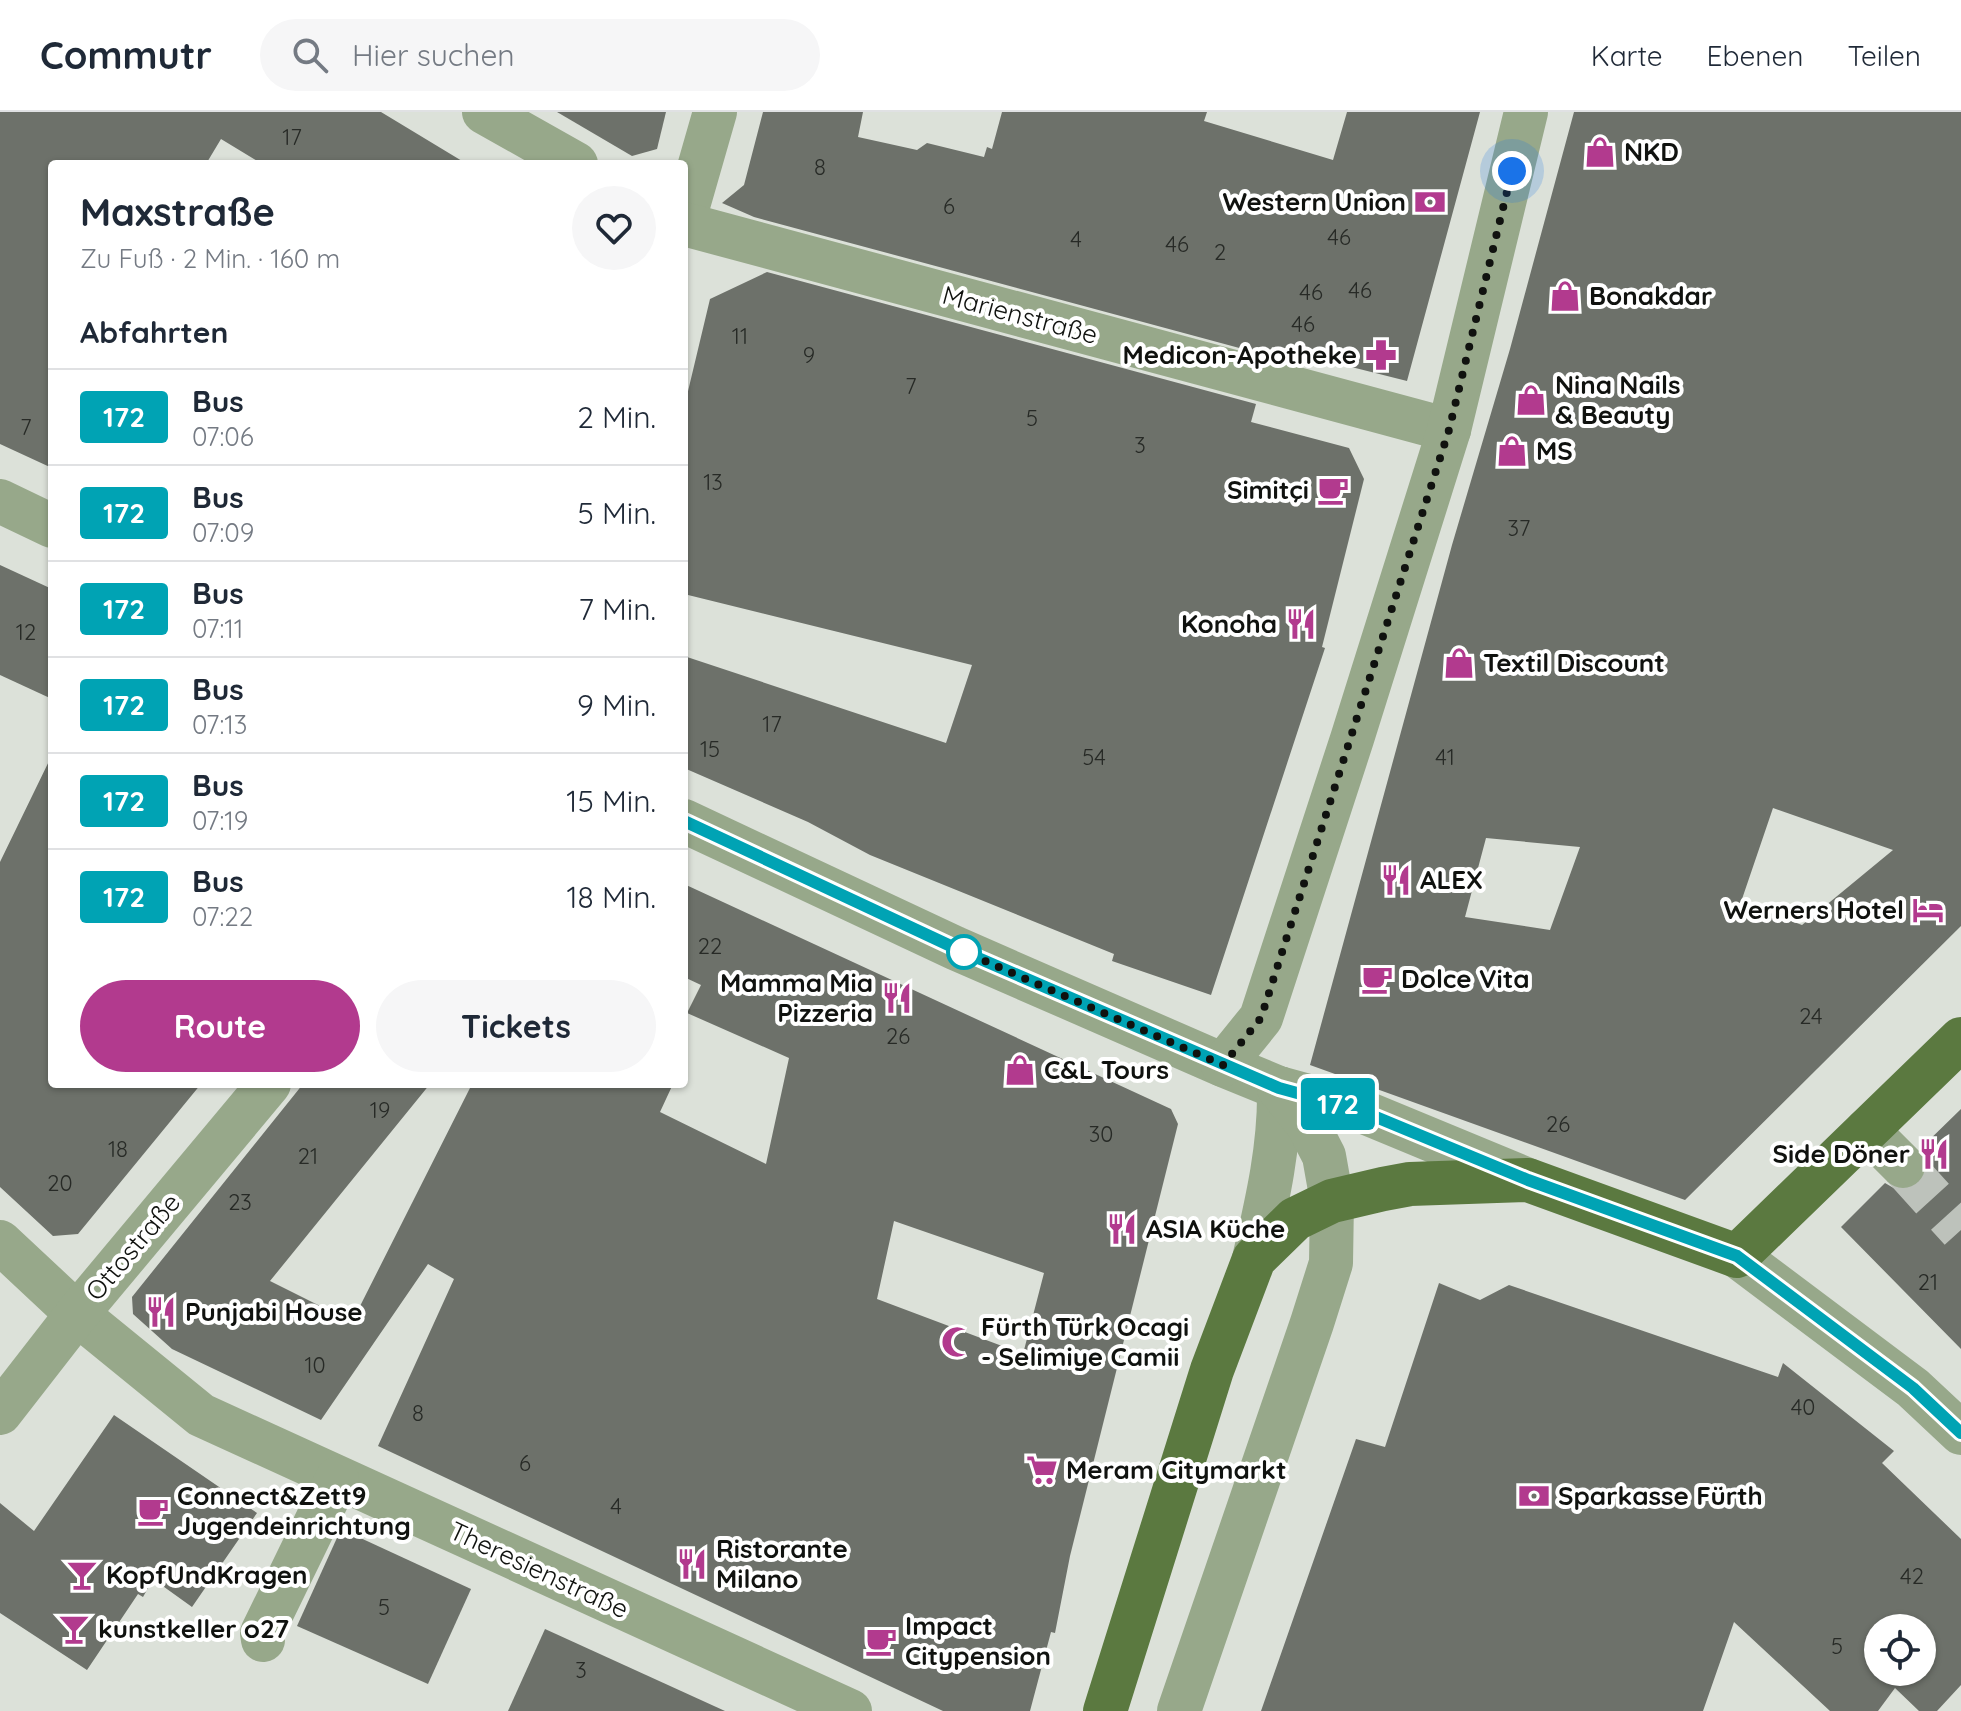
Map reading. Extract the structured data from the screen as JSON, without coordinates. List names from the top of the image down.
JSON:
{
  "streets": {
    "street": ["Marienstraße", "Ottostraße", "Theresienstraße"]
  },
  "crossings": [
    ["Ottostraße", "Theresienstraße"]
  ],
  "places": {
    "shop": [
      "NKD",
      "Bonakdar",
      "Nina Nails & Beauty",
      "MS",
      "Textil Discount",
      "C&L Tours"
    ],
    "bank": ["Western Union", "Sparkasse Fürth"],
    "pharmacy": ["Medicon-Apotheke"],
    "cafe": [
      "Simitçi",
      "Dolce Vita",
      "Connect&Zett9 Jugendeinrichtung",
      "Impact Citypension"
    ],
    "restaurant": [
      "Konoha",
      "ALEX",
      "Mamma Mia Pizzeria",
      "Side Döner",
      "ASIA Küche",
      "Punjabi House",
      "Ristorante Milano"
    ],
    "hotel": ["Werners Hotel"],
    "mosque": ["Fürth Türk Ocagi - Selimiye Camii"],
    "supermarket": ["Meram Citymarkt"],
    "bar": ["KopfUndKragen", "kunstkeller o27"]
  },
  "lines": ["bus line 172"],
  "house_numbers": [
    "17",
    "8",
    "6",
    "46",
    "4",
    "46",
    "2",
    "46",
    "46",
    "46",
    "11",
    "9",
    "7",
    "5",
    "7",
    "3",
    "13",
    "37",
    "12",
    "17",
    "15",
    "54",
    "41",
    "22",
    "24",
    "26",
    "19",
    "26",
    "30",
    "18",
    "21",
    "20",
    "23",
    "21",
    "10",
    "40",
    "8",
    "6",
    "4",
    "42",
    "5",
    "5",
    "3"
  ],
  "page": {
    "header": "Commutr",
    "search": "Hier suchen",
    "nav": ["Karte", "Ebenen", "Teilen"],
    "on_map": "172",
    "heading": [
      ["Maxstraße", "Zu Fuß · 2 Min. · 160 m"],
      "Abfahrten"
    ],
    "list": [
      {
        "mark": "172",
        "name": "Bus",
        "note": "07:06",
        "value": "2 Min."
      },
      {
        "mark": "172",
        "name": "Bus",
        "note": "07:09",
        "value": "5 Min."
      },
      {
        "mark": "172",
        "name": "Bus",
        "note": "07:11",
        "value": "7 Min."
      },
      {
        "mark": "172",
        "name": "Bus",
        "note": "07:13",
        "value": "9 Min."
      },
      {
        "mark": "172",
        "name": "Bus",
        "note": "07:19",
        "value": "15 Min."
      },
      {
        "mark": "172",
        "name": "Bus",
        "note": "07:22",
        "value": "18 Min."
      }
    ],
    "buttons": ["Route", "Tickets"]
  }
}
